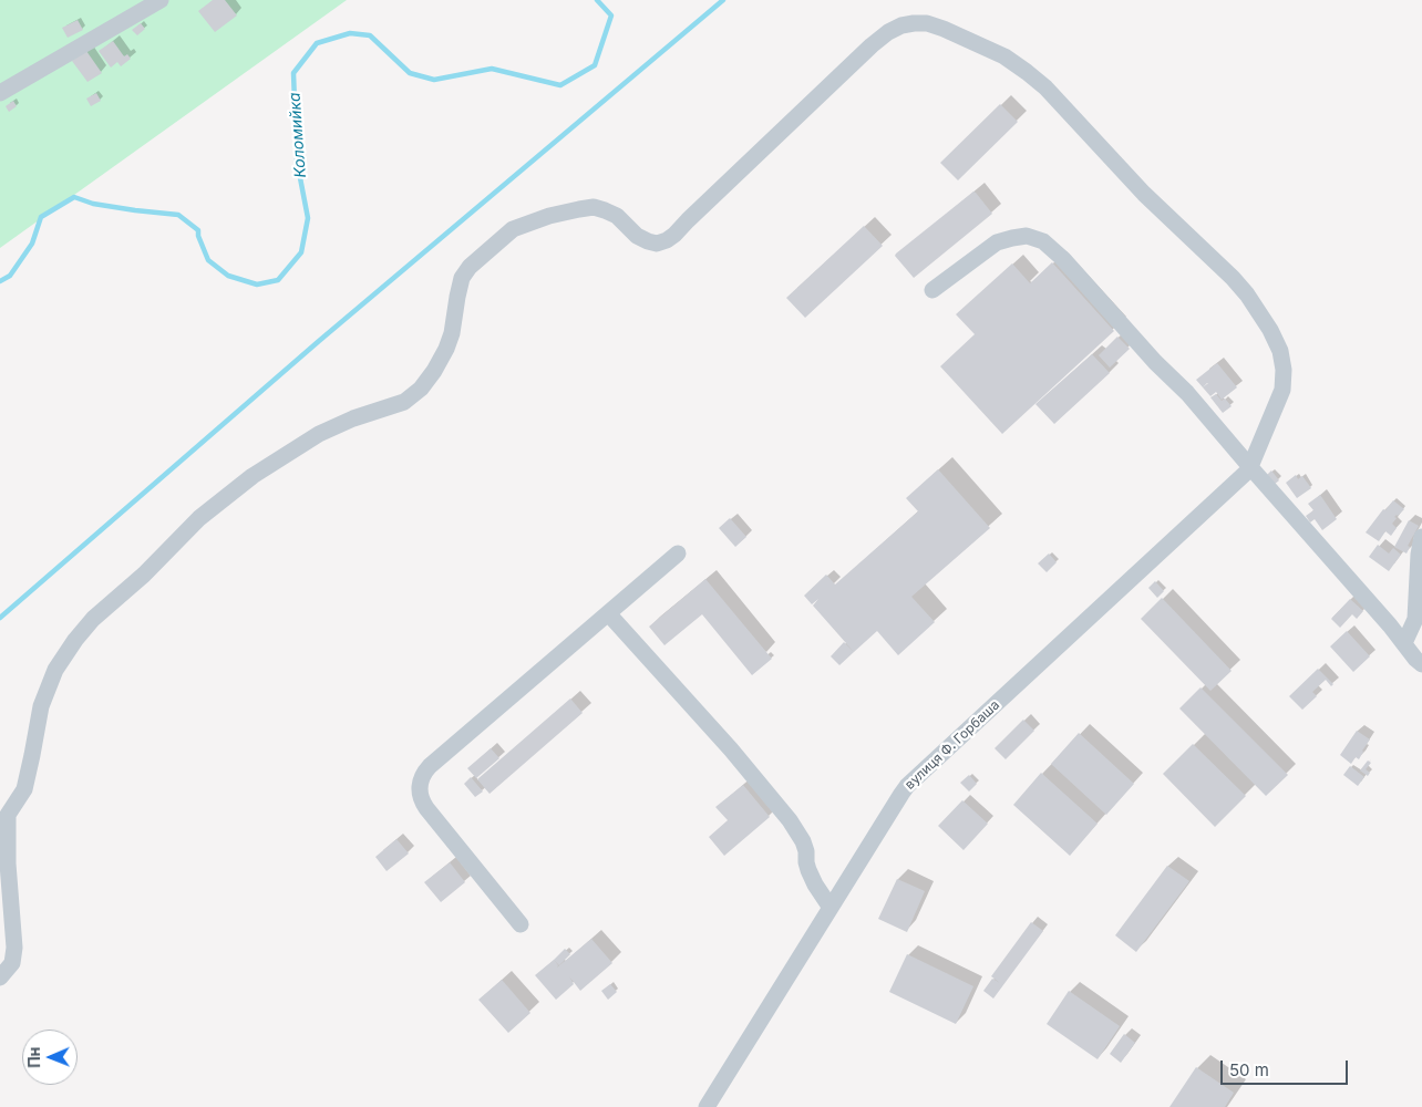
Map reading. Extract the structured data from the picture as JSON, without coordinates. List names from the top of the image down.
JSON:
{
  "streets": {
    "street": ["вулиця Ф. Горбаша"]
  },
  "water": ["Коломийка"],
  "scale_bar": "50 m",
  "north": "left"
}
